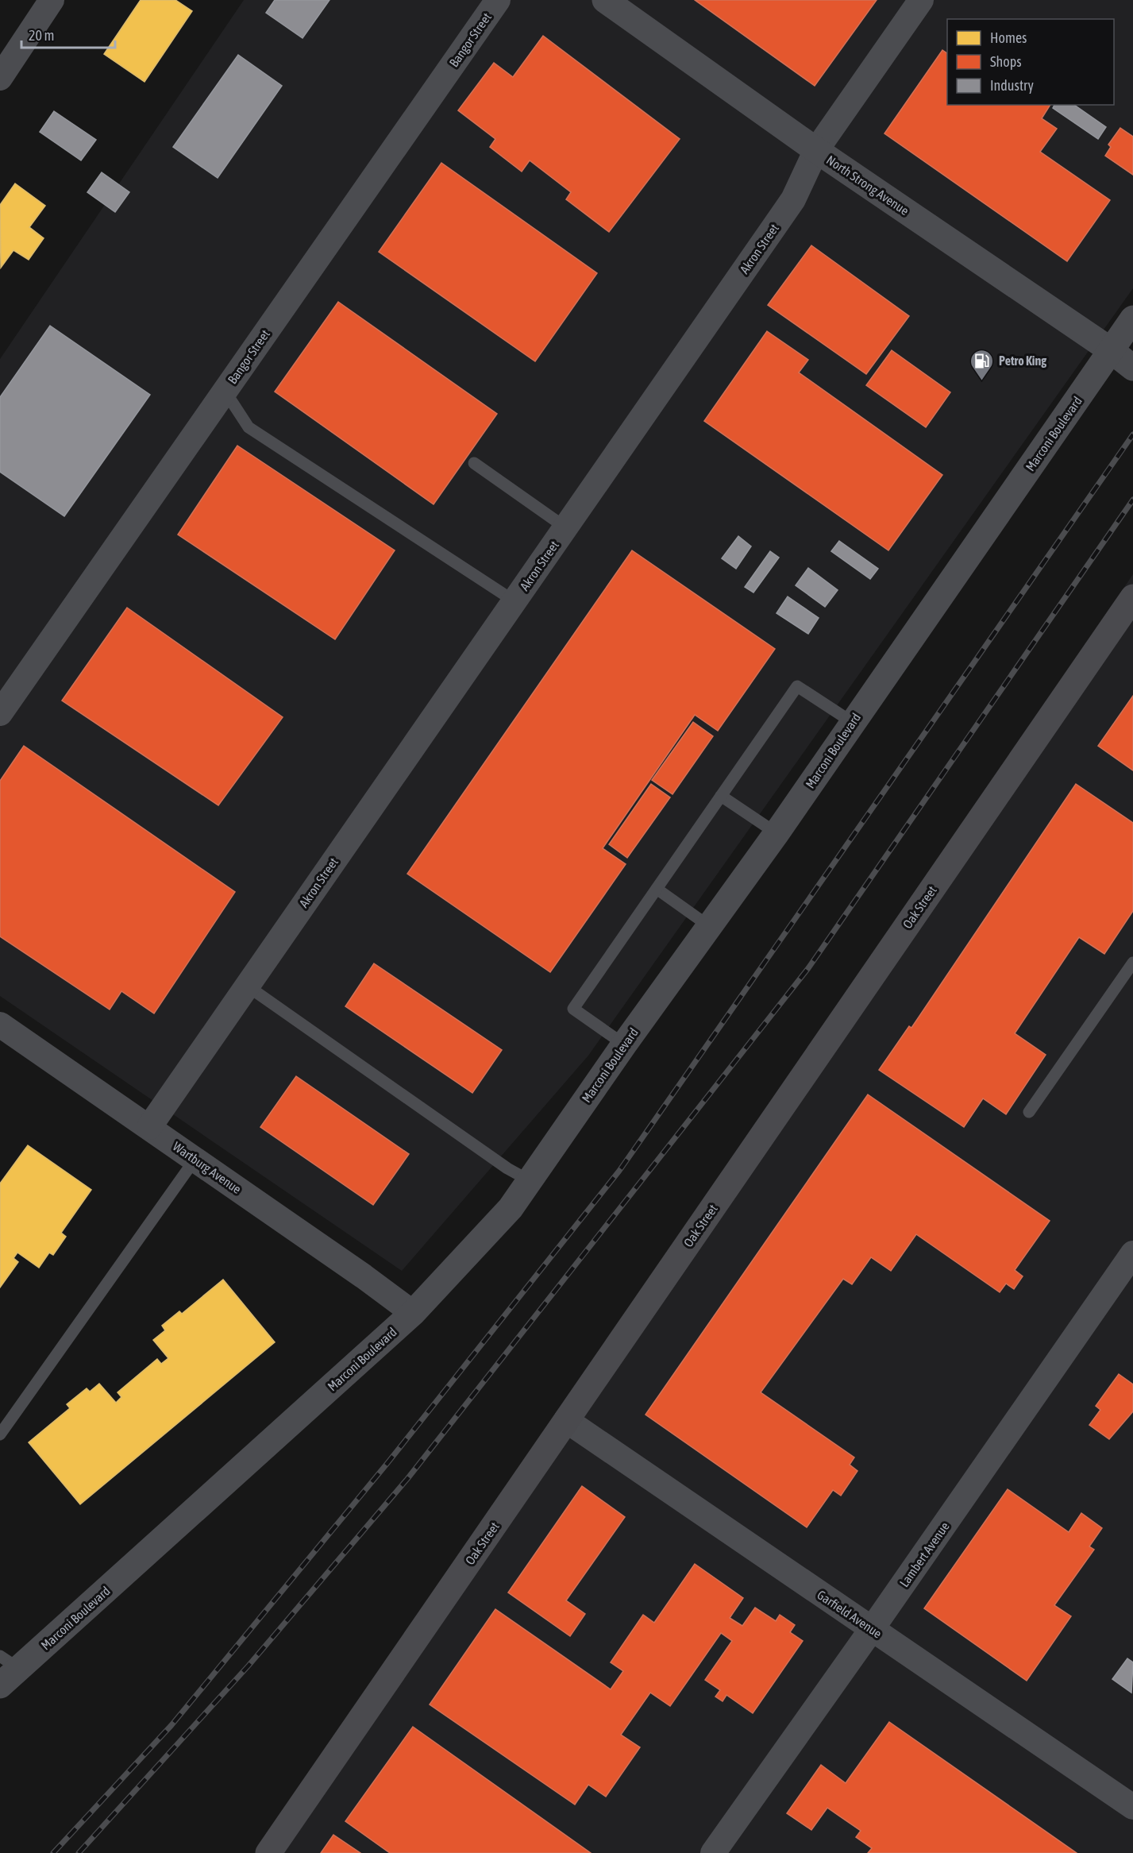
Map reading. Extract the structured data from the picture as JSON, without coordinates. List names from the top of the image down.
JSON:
{
  "streets": {
    "main road": ["Oak Street"],
    "street": [
      "Bangor Street",
      "North Strong Avenue",
      "Akron Street",
      "Marconi Boulevard",
      "Wartburg Avenue",
      "Lambert Avenue",
      "Garfield Avenue"
    ]
  },
  "crossings": [
    ["North Strong Avenue", "Akron Street"],
    ["North Strong Avenue", "Marconi Boulevard"],
    ["Akron Street", "Wartburg Avenue"],
    ["Marconi Boulevard", "Wartburg Avenue"],
    ["Oak Street", "Garfield Avenue"],
    ["Lambert Avenue", "Garfield Avenue"]
  ],
  "places": {
    "fuel station": ["Petro King"]
  },
  "legend": ["Homes", "Shops", "Industry"],
  "scale_bar": "20 m"
}
